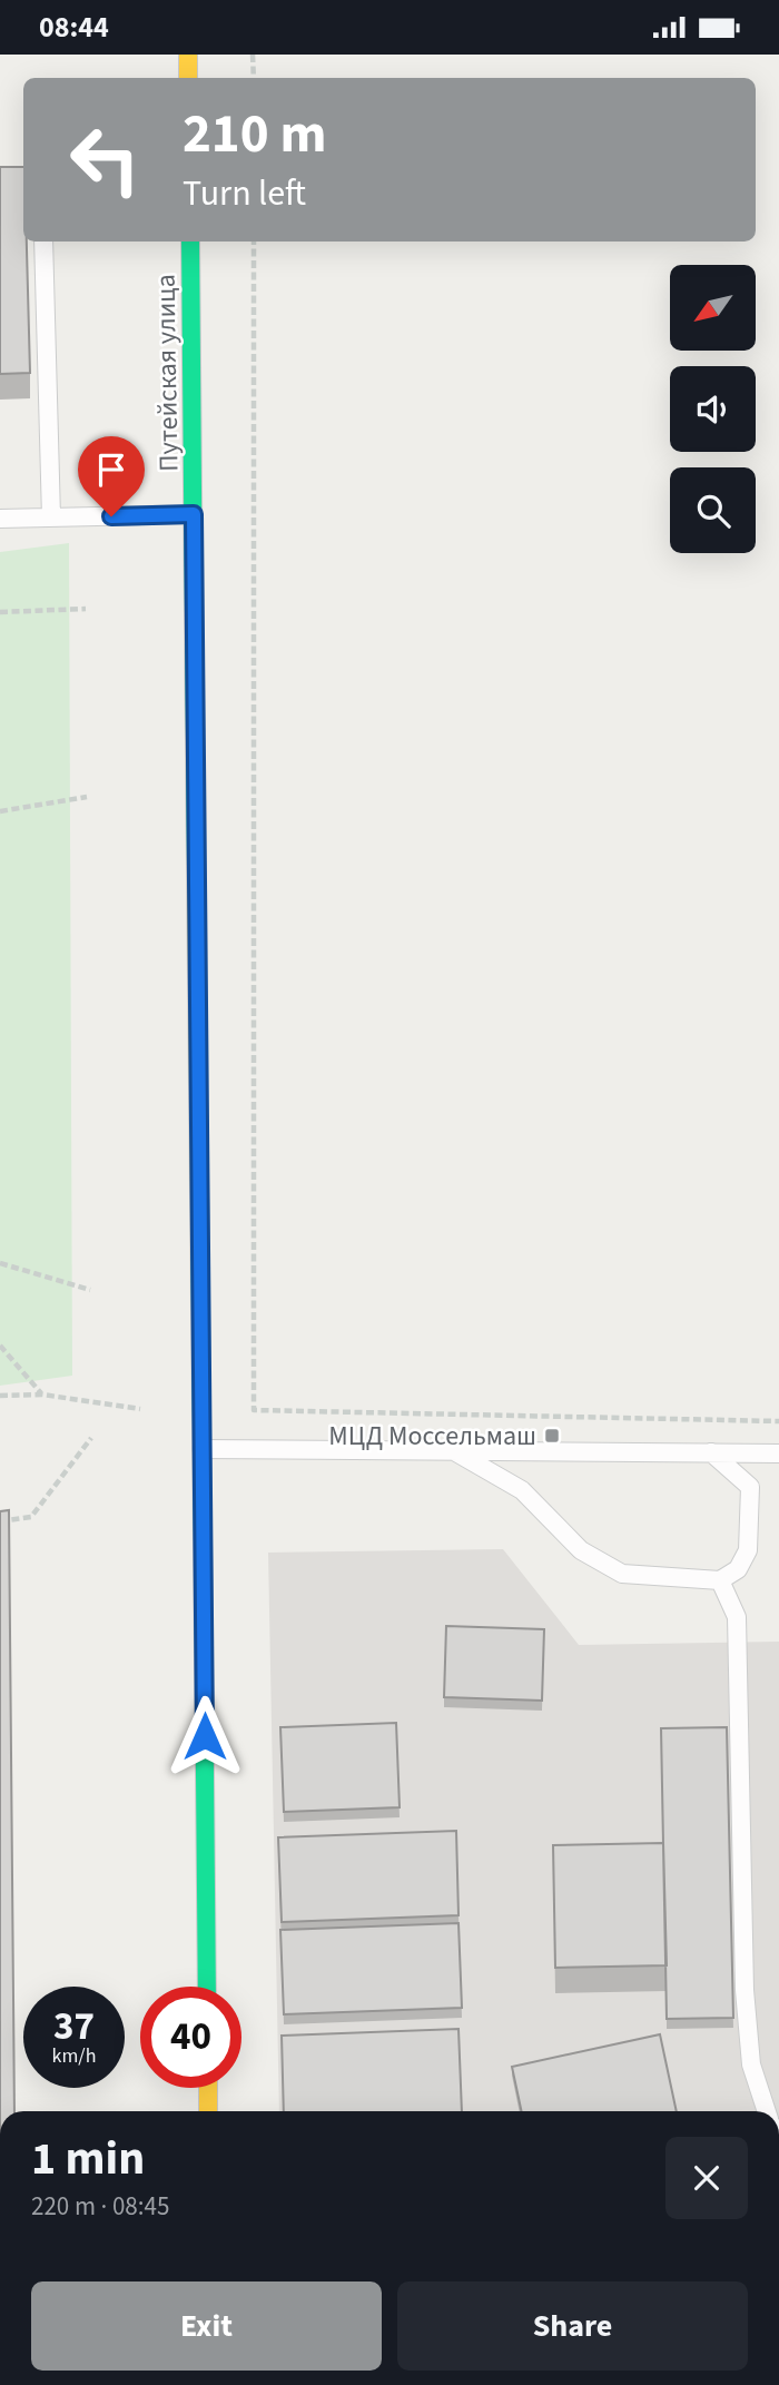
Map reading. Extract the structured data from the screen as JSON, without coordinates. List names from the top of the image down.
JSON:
{
  "streets": {
    "street": ["Путейская улица"]
  },
  "places": {
    "transit": ["МЦД Моссельмаш"]
  },
  "north": "bottom left",
  "page": {
    "status": "08:44",
    "turn": ["210 m", "Turn left"],
    "speed": "37 km/h",
    "limit": "40",
    "heading": ["1 min", "220 m · 08:45"],
    "buttons": ["Exit", "Share"]
  }
}
